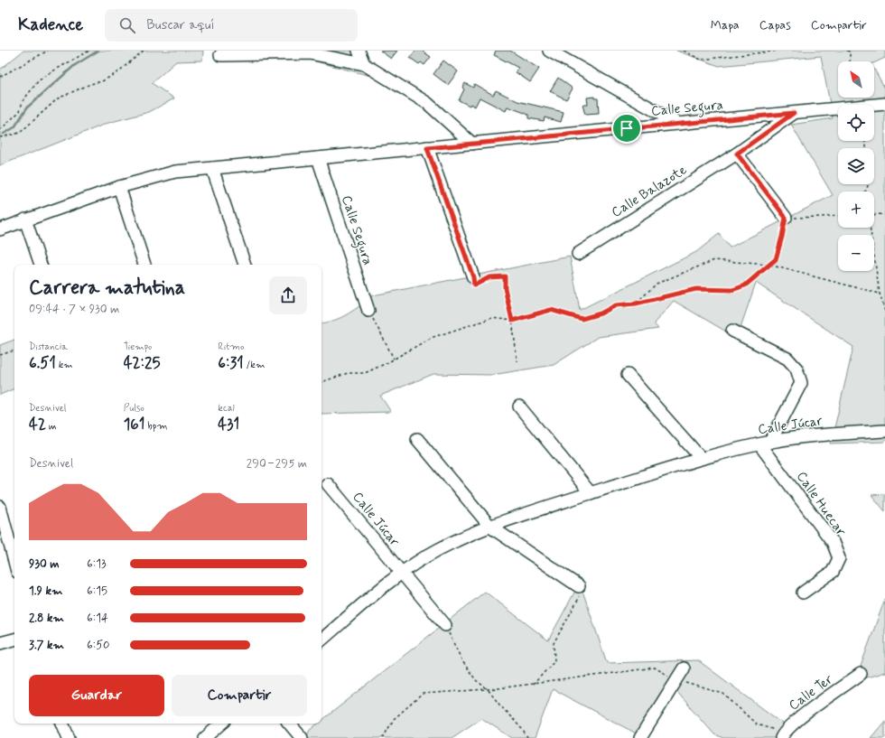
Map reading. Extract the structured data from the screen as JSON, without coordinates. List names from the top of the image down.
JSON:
{
  "streets": {
    "street": [
      "Calle Segura",
      "Calle Balazote",
      "Calle Júcar",
      "Calle Huecar",
      "Calle Ter"
    ]
  },
  "crossings": [
    ["Calle Segura", "Calle Balazote"],
    ["Calle Júcar", "Calle Huecar"]
  ],
  "north": "top left",
  "page": {
    "header": "Kadence",
    "search": "Buscar aquí",
    "nav": ["Mapa", "Capas", "Compartir"],
    "map_buttons": ["+", "−"],
    "heading": ["Carrera matutina", "09:44 · 7 × 930 m"],
    "stats": [
      ["Distancia", "6.51 km"],
      ["Tiempo", "42:25"],
      ["Ritmo", "6:31 /km"],
      ["Desnivel", "42 m"],
      ["Pulso", "161 bpm"],
      ["kcal", "431"]
    ],
    "chart": ["Desnivel", "290–295 m"],
    "list": [
      {
        "name": "930 m",
        "note": "6:13"
      },
      {
        "name": "1.9 km",
        "note": "6:15"
      },
      {
        "name": "2.8 km",
        "note": "6:14"
      },
      {
        "name": "3.7 km",
        "note": "6:50"
      }
    ],
    "buttons": ["Guardar", "Compartir"]
  }
}
